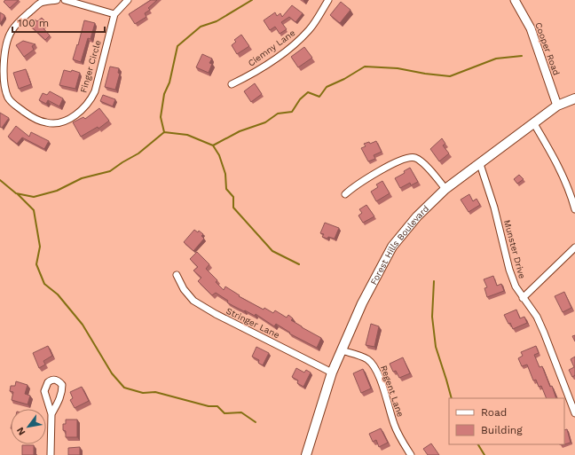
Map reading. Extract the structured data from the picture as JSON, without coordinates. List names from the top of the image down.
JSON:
{
  "streets": {
    "main road": ["Forest Hills Boulevard"],
    "street": [
      "Ciemny Lane",
      "Cooper Road",
      "Finger Circle",
      "Munster Drive",
      "Stringer Lane",
      "Regent Lane"
    ]
  },
  "crossings": [
    ["Cooper Road", "Forest Hills Boulevard"],
    ["Forest Hills Boulevard", "Munster Drive"],
    ["Forest Hills Boulevard", "Stringer Lane"],
    ["Forest Hills Boulevard", "Regent Lane"]
  ],
  "legend": ["Road", "Building"],
  "scale_bar": "100 m",
  "north": "bottom left"
}
